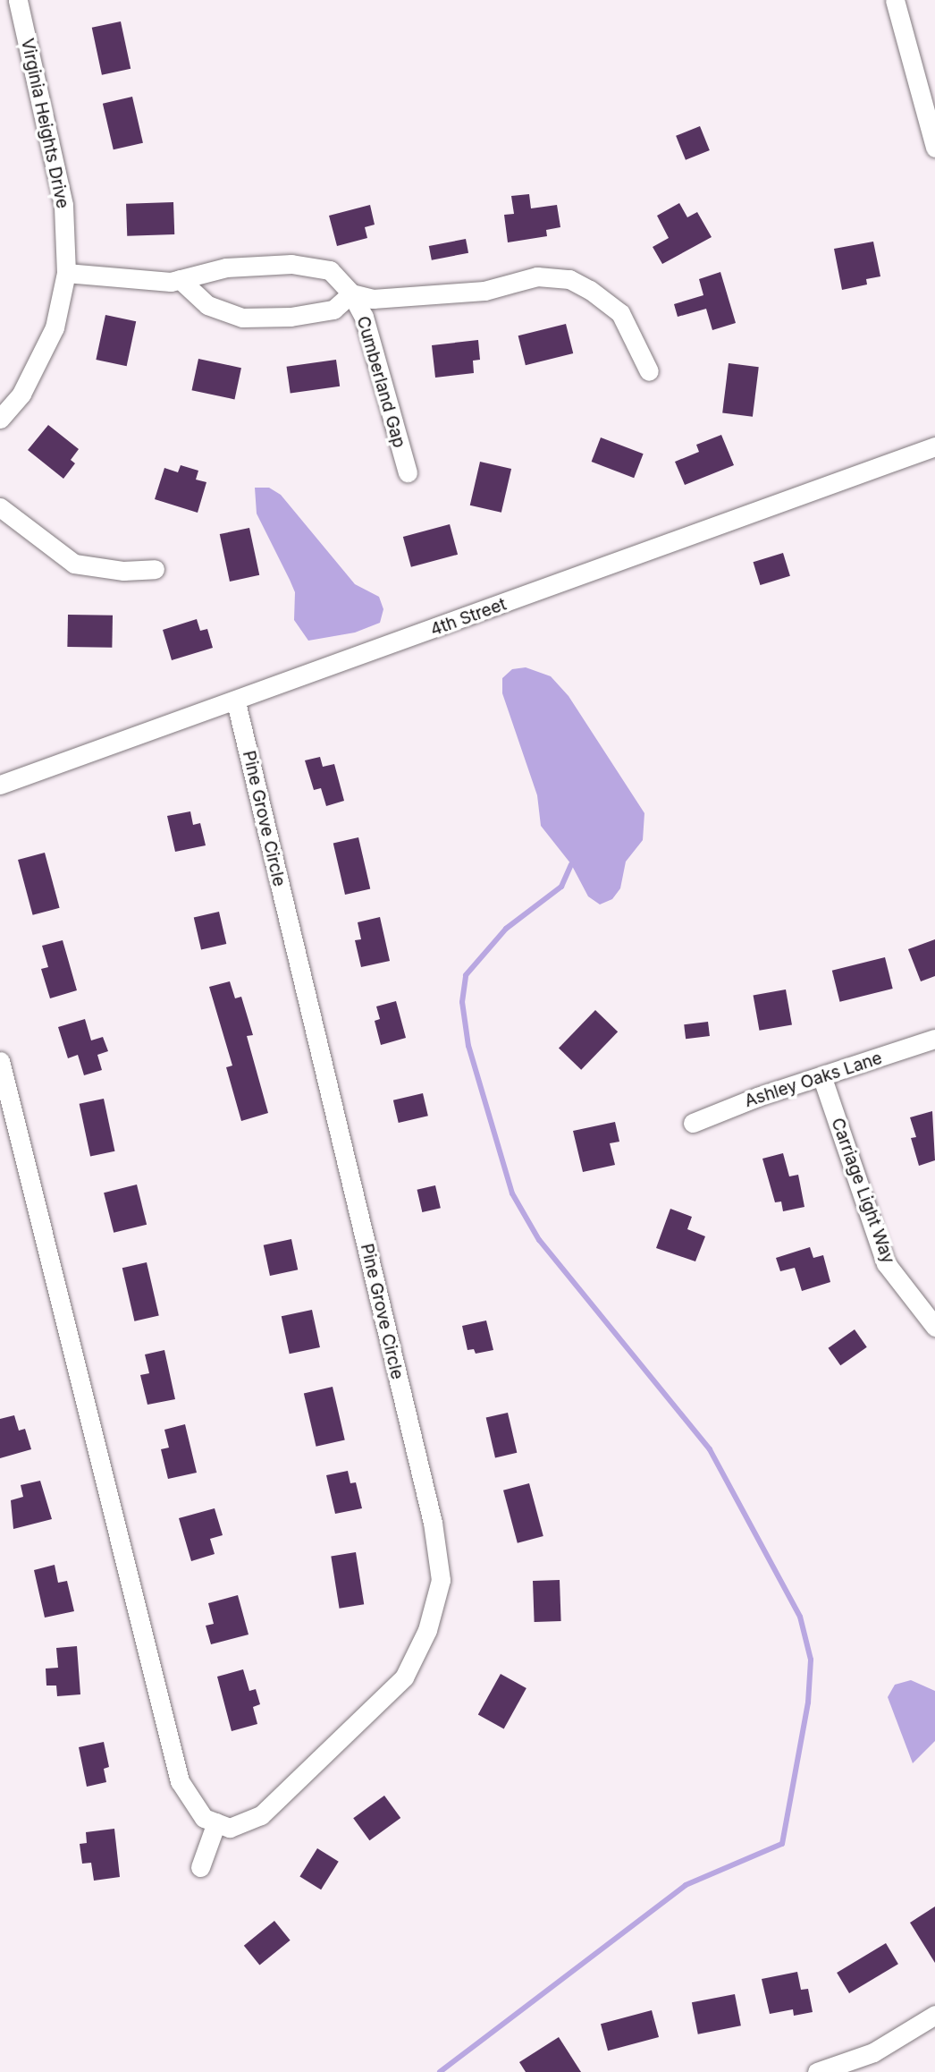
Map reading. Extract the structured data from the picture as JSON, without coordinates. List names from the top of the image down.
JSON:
{
  "streets": {
    "street": [
      "Virginia Heights Drive",
      "Cumberland Gap",
      "4th Street",
      "Pine Grove Circle",
      "Ashley Oaks Lane",
      "Carriage Light Way"
    ]
  },
  "crossings": [
    ["Virginia Heights Drive", "Cumberland Gap"],
    ["4th Street", "Pine Grove Circle"],
    ["Ashley Oaks Lane", "Carriage Light Way"]
  ]
}
